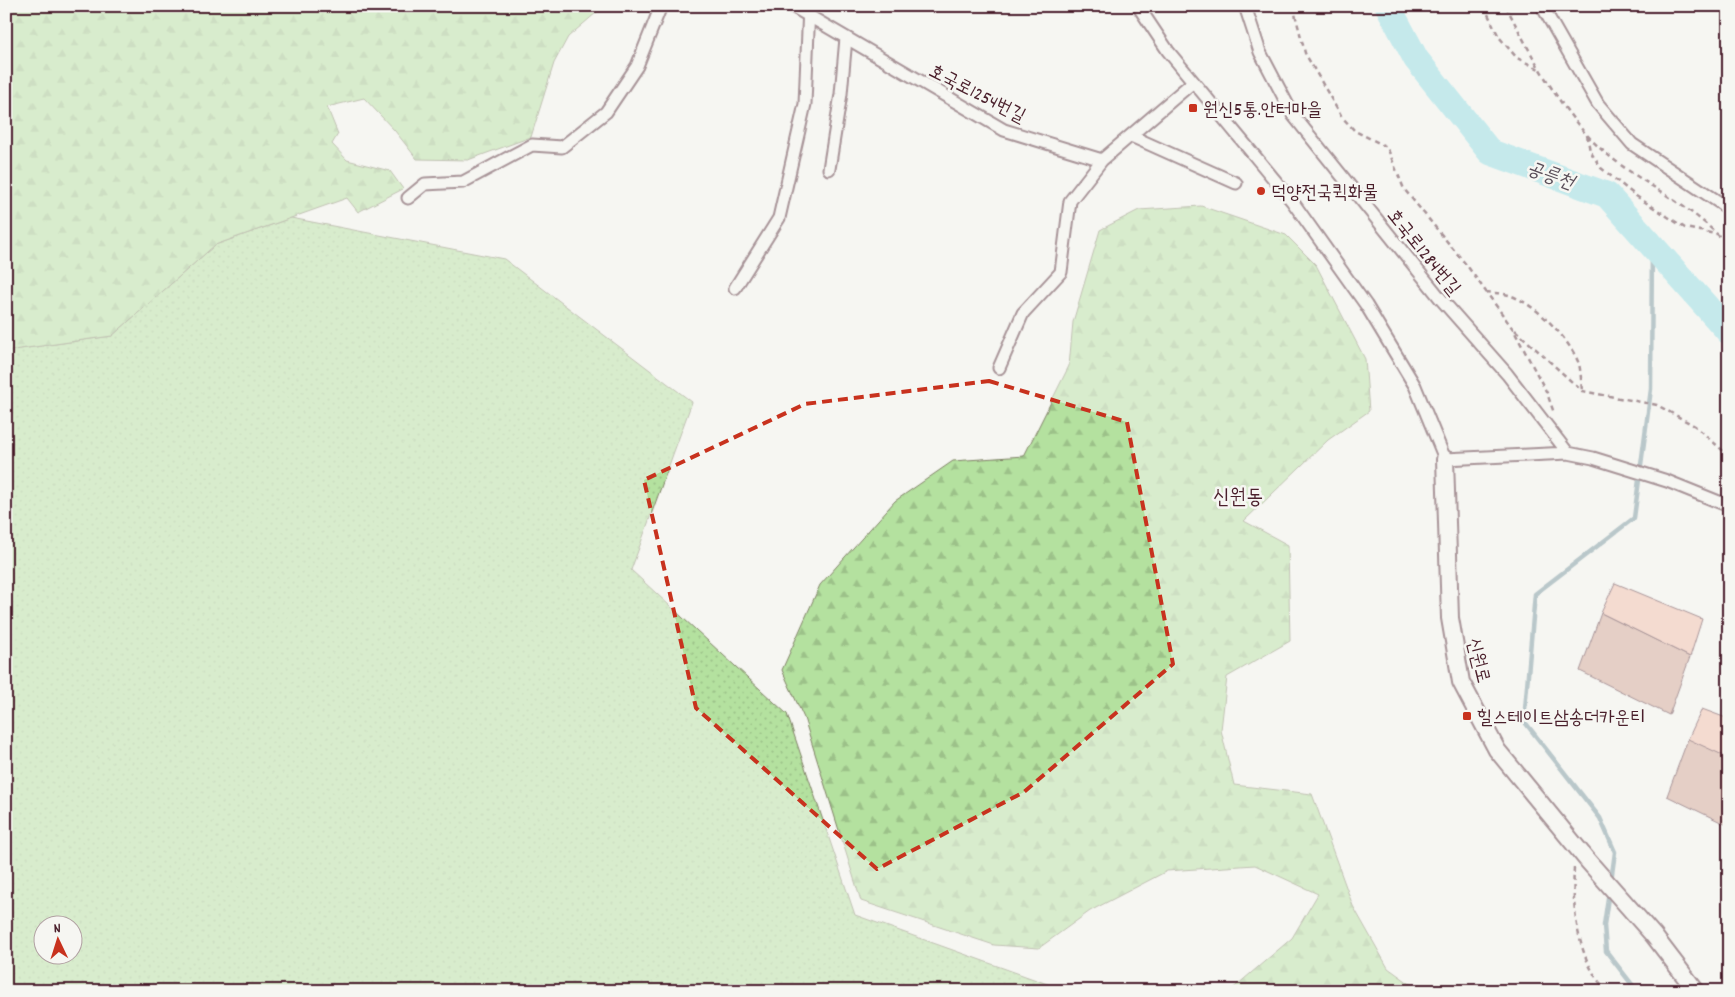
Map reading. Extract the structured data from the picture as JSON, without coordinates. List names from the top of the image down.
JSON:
{
  "streets": {
    "street": ["호국로1254번길", "호국로1284번길", "신원로"]
  },
  "districts": ["신원동"],
  "water": ["공릉천"],
  "places": {
    "transit": ["원신5통.안터마을", "힐스테이트삼송더카운티"],
    "other": ["덕양전국퀵화물"]
  },
  "north": "top"
}
